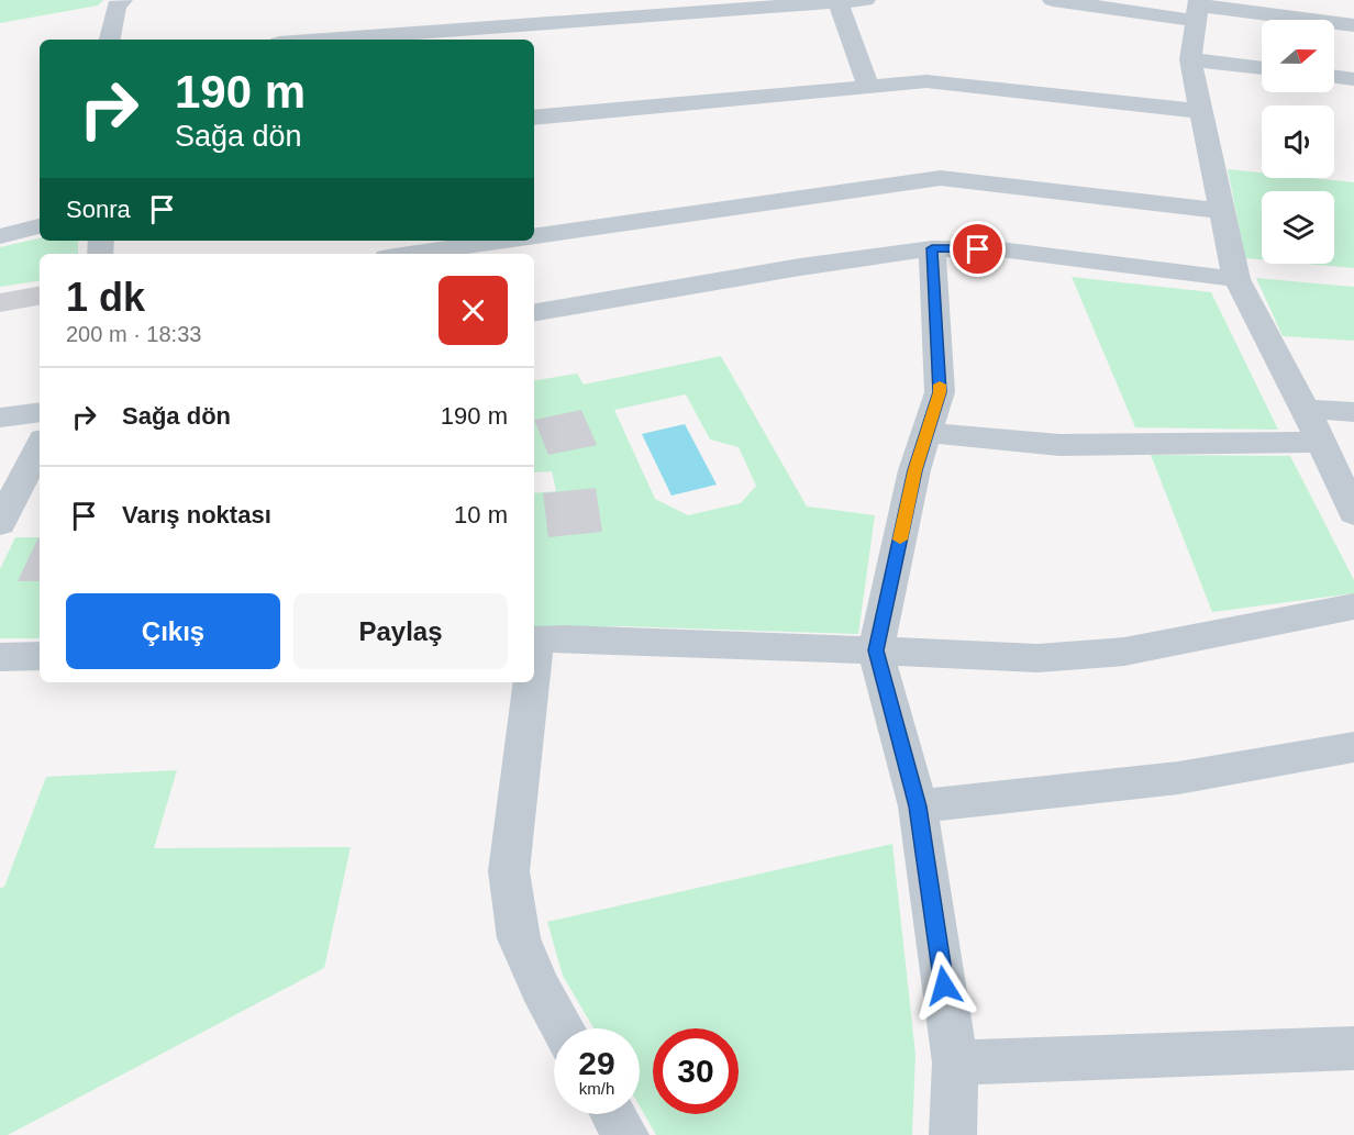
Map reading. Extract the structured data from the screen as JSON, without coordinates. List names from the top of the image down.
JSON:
{
  "north": "right",
  "page": {
    "turn": ["190 m", "Sağa dön"],
    "then": "Sonra",
    "heading": ["1 dk", "200 m · 18:33"],
    "list": [
      {
        "name": "Sağa dön",
        "value": "190 m"
      },
      {
        "name": "Varış noktası",
        "value": "10 m"
      }
    ],
    "buttons": ["Çıkış", "Paylaş"],
    "speed": "29 km/h",
    "limit": "30"
  }
}
